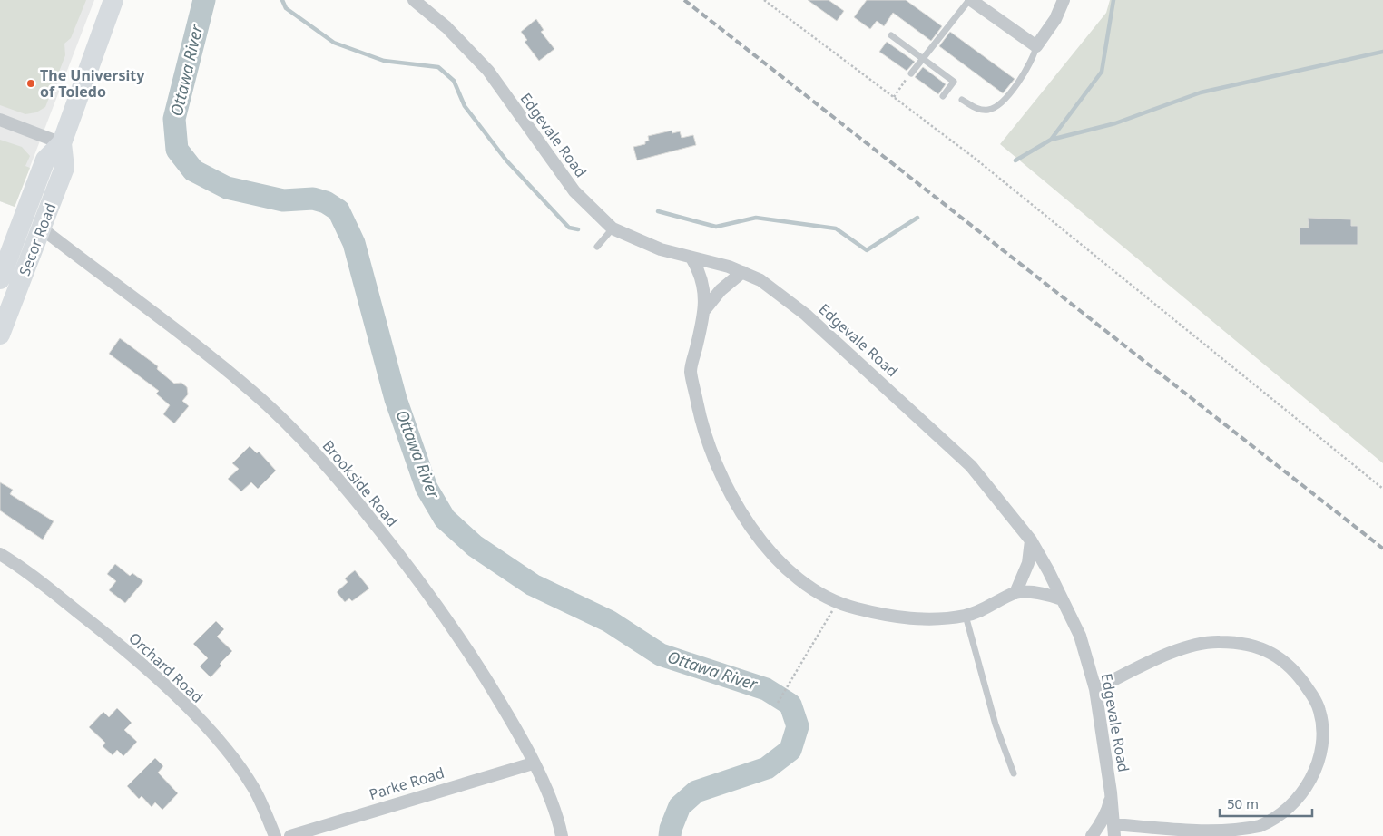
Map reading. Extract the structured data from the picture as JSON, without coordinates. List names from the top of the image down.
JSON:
{
  "streets": {
    "main road": ["Secor Road"],
    "street": [
      "Edgevale Road",
      "Brookside Road",
      "Orchard Road",
      "Parke Road"
    ]
  },
  "crossings": [
    ["Secor Road", "Brookside Road"],
    ["Brookside Road", "Parke Road"]
  ],
  "water": ["Ottawa River"],
  "places": ["The University of Toledo"],
  "scale_bar": "50 m"
}
